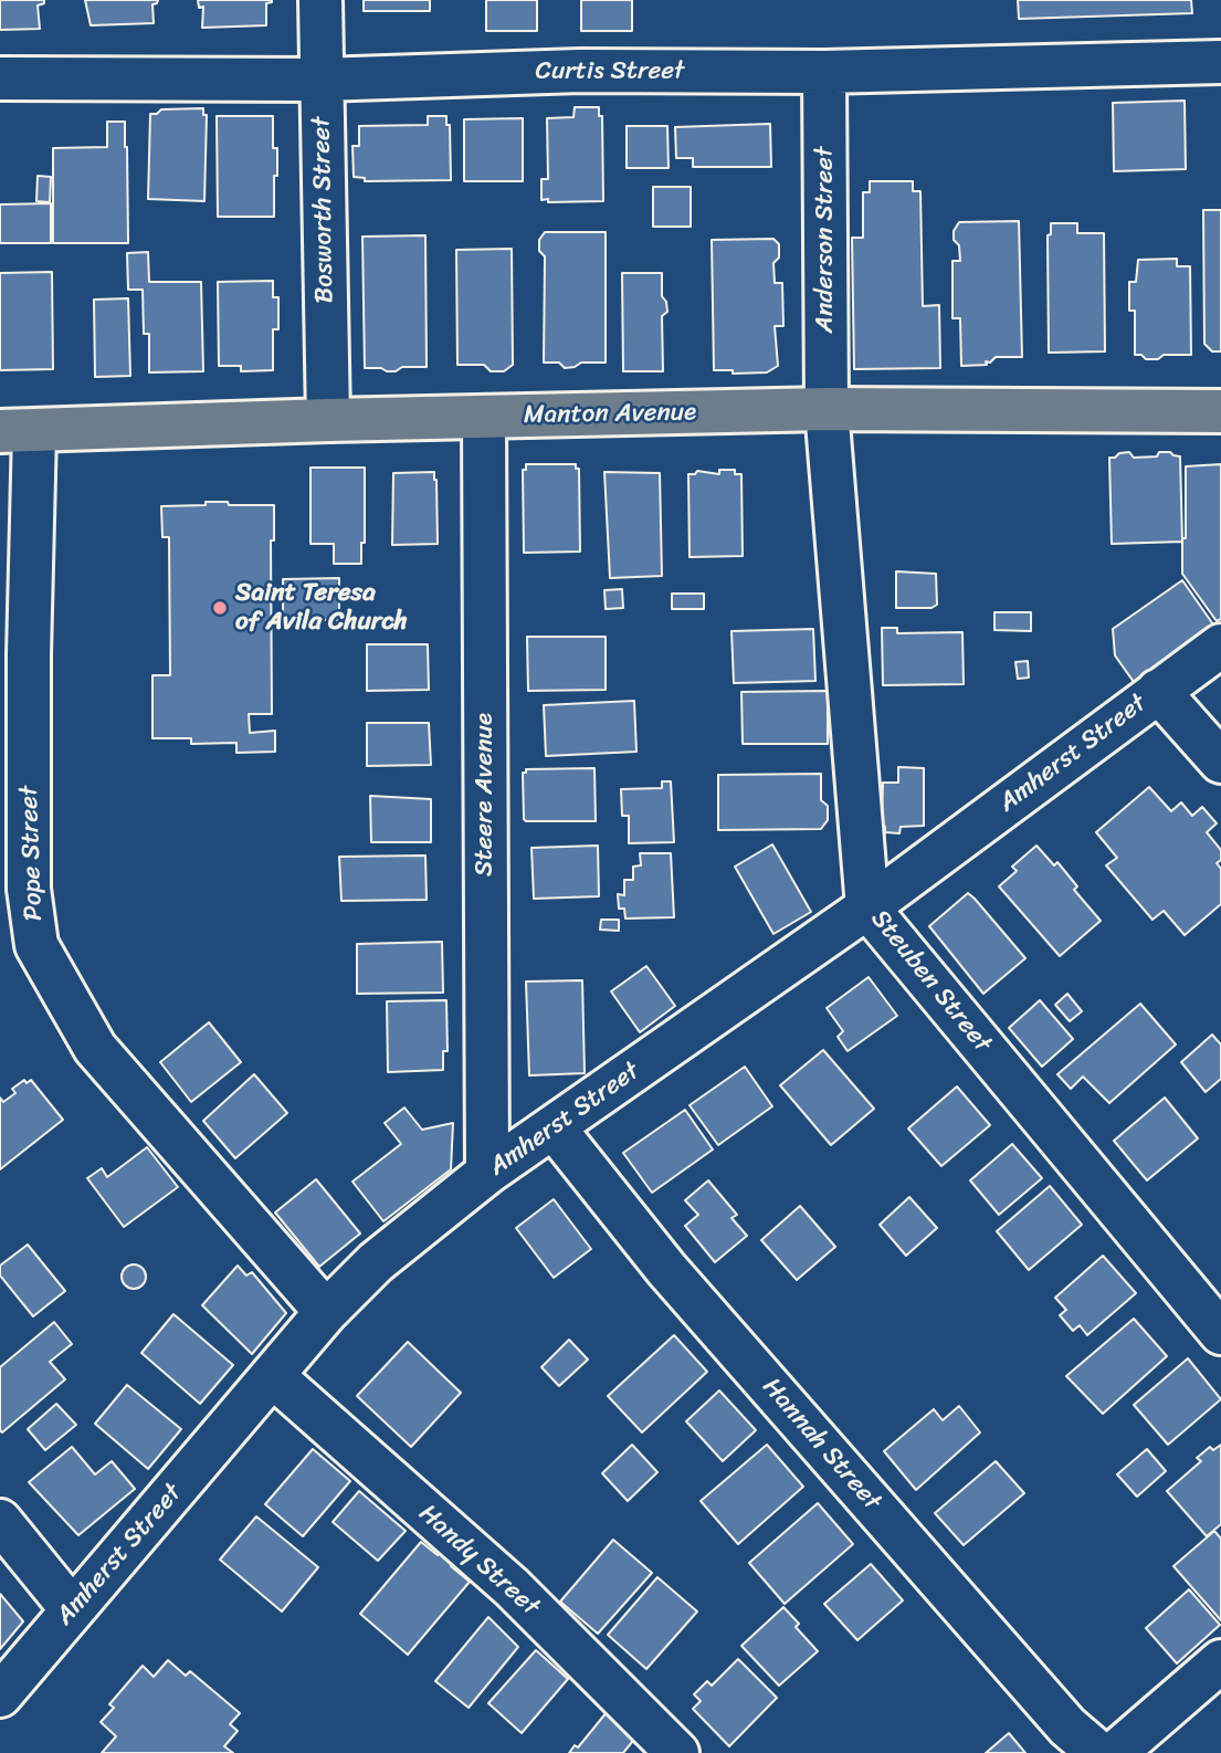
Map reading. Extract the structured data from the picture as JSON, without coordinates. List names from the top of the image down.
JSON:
{
  "streets": {
    "main road": ["Manton Avenue"],
    "street": [
      "Curtis Street",
      "Bosworth Street",
      "Anderson Street",
      "Amherst Street",
      "Steere Avenue",
      "Pope Street",
      "Steuben Street",
      "Hannah Street",
      "Handy Street"
    ]
  },
  "crossings": [
    ["Curtis Street", "Bosworth Street"],
    ["Curtis Street", "Anderson Street"],
    ["Bosworth Street", "Manton Avenue"],
    ["Anderson Street", "Manton Avenue"],
    ["Anderson Street", "Steuben Street"],
    ["Manton Avenue", "Steere Avenue"],
    ["Manton Avenue", "Pope Street"],
    ["Manton Avenue", "Steuben Street"],
    ["Amherst Street", "Steere Avenue"],
    ["Amherst Street", "Pope Street"],
    ["Amherst Street", "Steuben Street"],
    ["Amherst Street", "Hannah Street"],
    ["Amherst Street", "Handy Street"]
  ],
  "places": ["Saint Teresa of Avila Church"]
}
